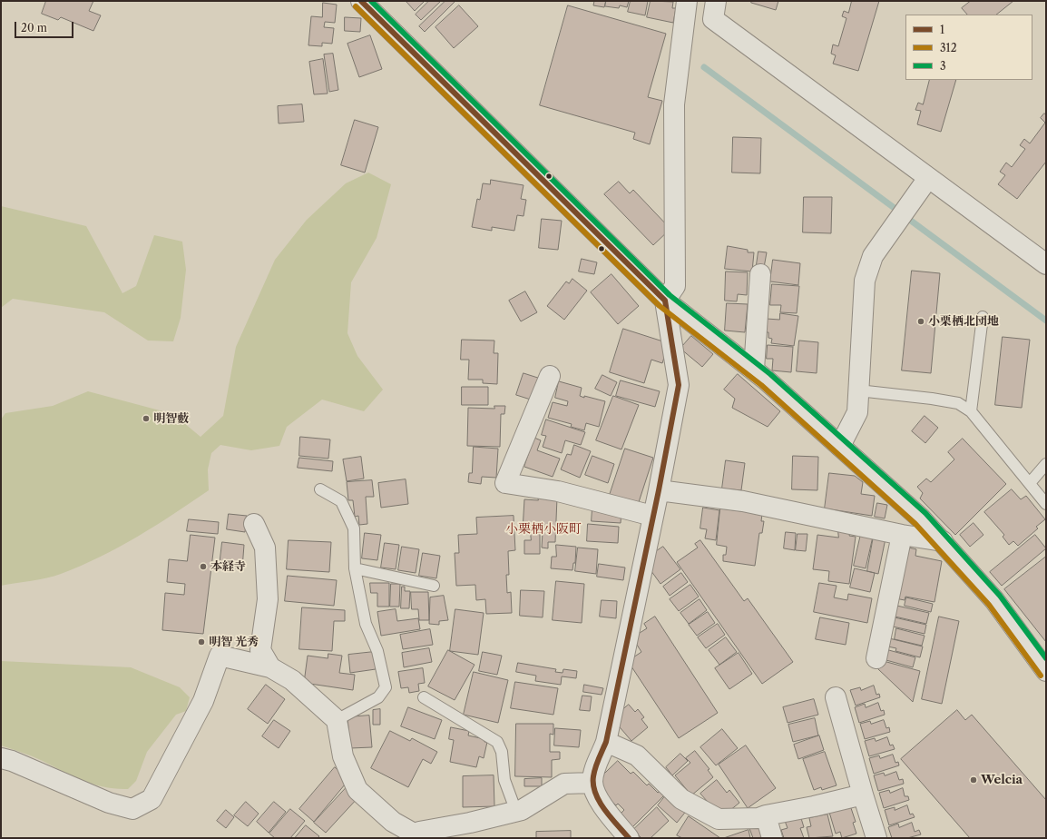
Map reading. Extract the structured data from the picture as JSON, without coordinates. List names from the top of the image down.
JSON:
{
  "districts": ["小栗栖小阪町"],
  "places": [
    "小栗栖北団地",
    "明智藪",
    "本経寺",
    "明智 光秀",
    "Welcia"
  ],
  "lines": ["transit line 1", "transit line 3", "transit line 312"],
  "legend": ["1", "312", "3"],
  "scale_bar": "20 m"
}
